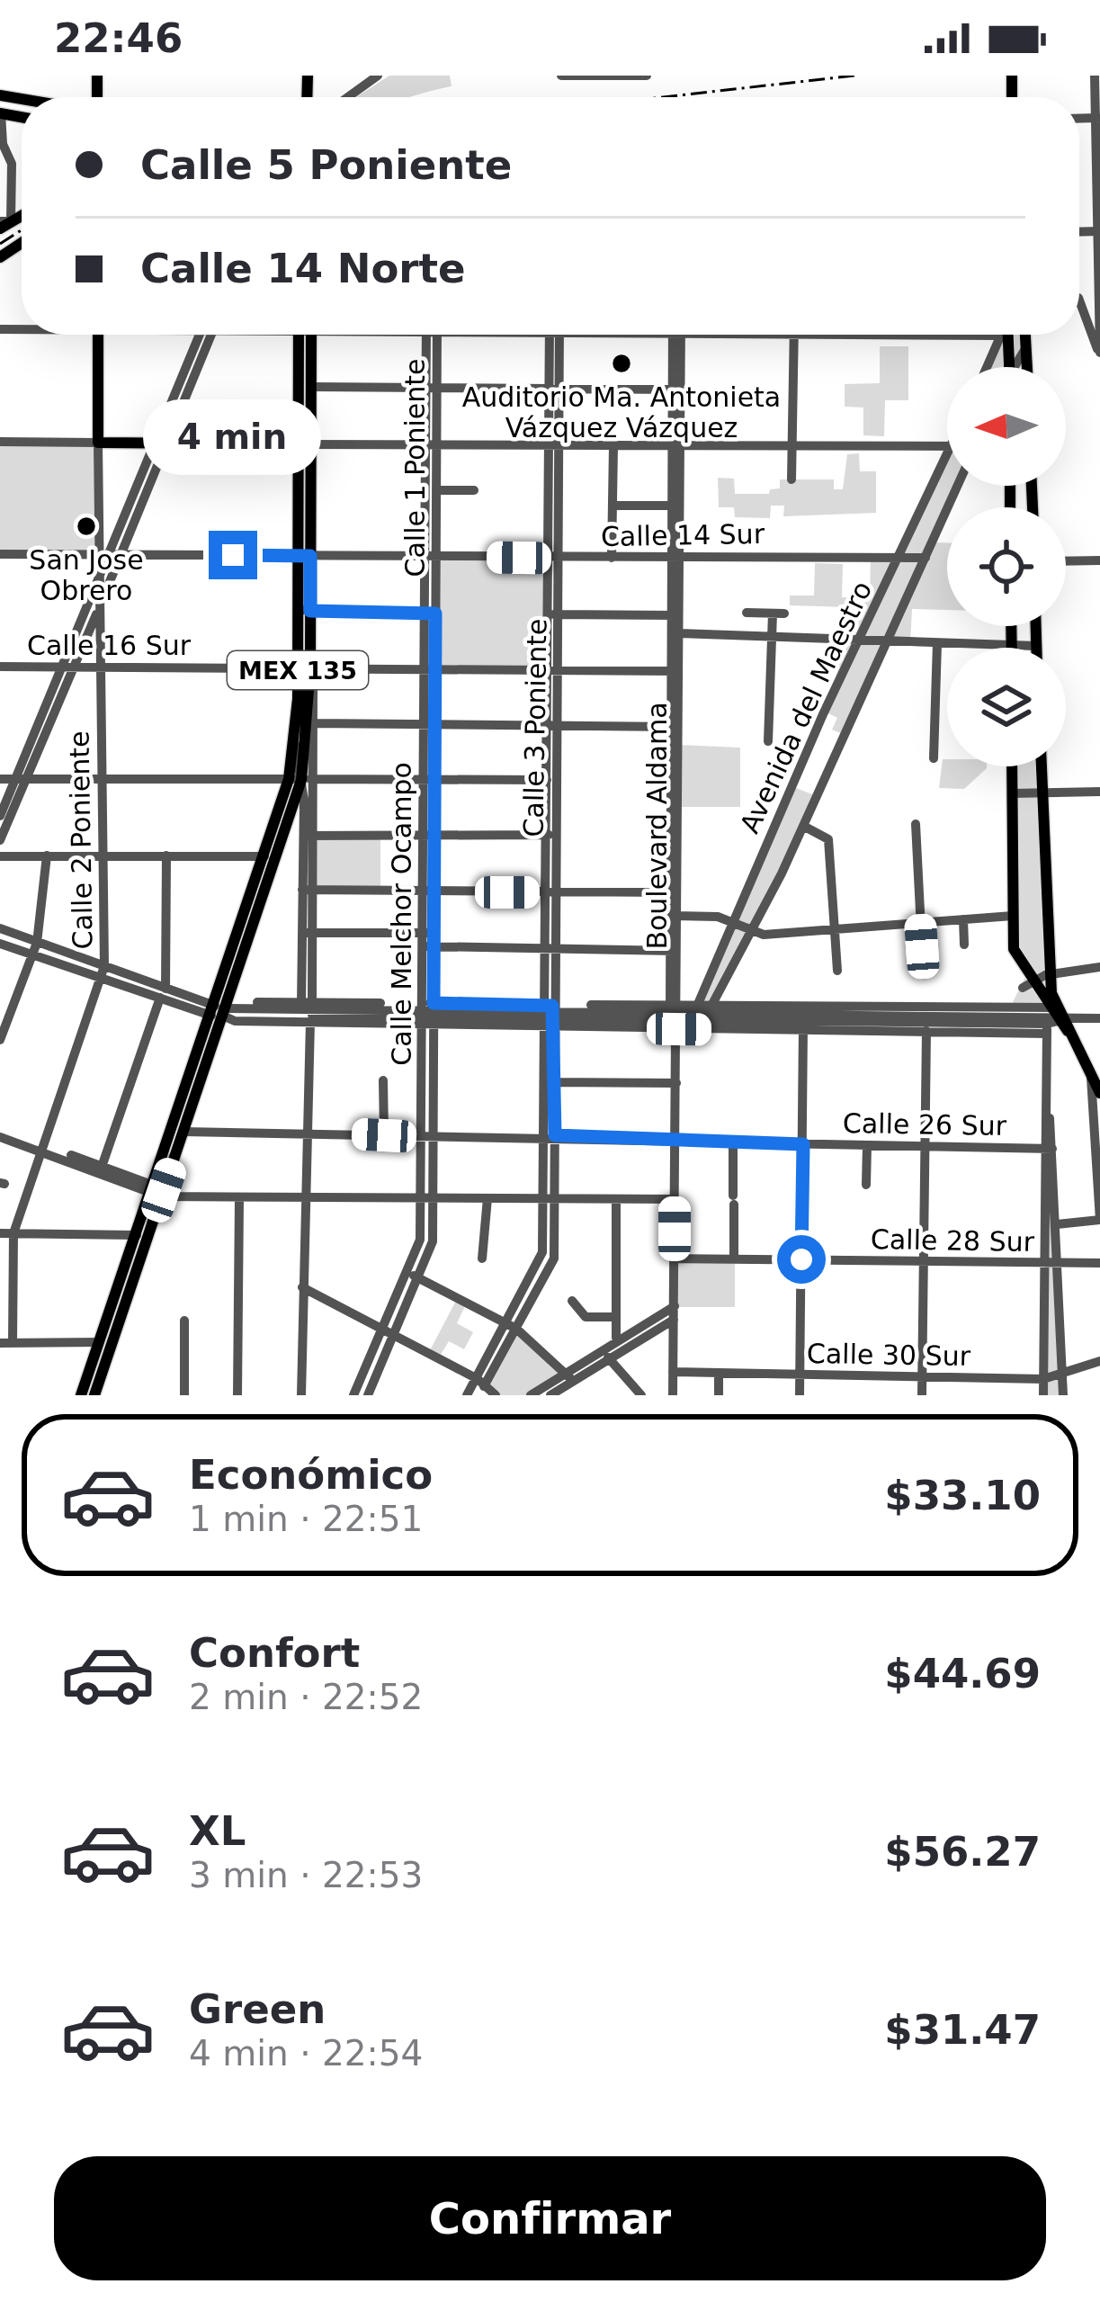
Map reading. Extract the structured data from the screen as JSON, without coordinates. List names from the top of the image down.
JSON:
{
  "streets": {
    "main road": ["MEX 135"],
    "street": [
      "Calle 1 Poniente",
      "Calle 14 Sur",
      "Calle 16 Sur",
      "Avenida del Maestro",
      "Boulevard Aldama",
      "Calle 2 Poniente",
      "Calle Melchor Ocampo",
      "Calle 26 Sur",
      "Calle 28 Sur",
      "Calle 30 Sur"
    ]
  },
  "crossings": [
    ["Calle 1 Poniente", "Calle 14 Sur"],
    ["Calle 1 Poniente", "Calle 16 Sur"],
    ["Calle 1 Poniente", "Calle Melchor Ocampo"],
    ["Calle 14 Sur", "MEX 135"],
    ["Calle 14 Sur", "Avenida del Maestro"],
    ["Calle 14 Sur", "Boulevard Aldama"],
    ["Calle 16 Sur", "MEX 135"],
    ["Calle 16 Sur", "Boulevard Aldama"],
    ["Calle 16 Sur", "Calle 2 Poniente"],
    ["MEX 135", "Calle 26 Sur"],
    ["Boulevard Aldama", "Calle 26 Sur"],
    ["Boulevard Aldama", "Calle 28 Sur"],
    ["Boulevard Aldama", "Calle 30 Sur"],
    ["Calle Melchor Ocampo", "Calle 26 Sur"]
  ],
  "places": ["Auditorio Ma. Antonieta Vázquez Vázquez", "San Jose Obrero"],
  "north": "left",
  "page": {
    "status": "22:46",
    "banner": ["Calle 5 Poniente", "Calle 14 Norte"],
    "bubble": "4 min",
    "list": [
      {
        "name": "Económico",
        "note": "1 min · 22:51",
        "value": "$33.10"
      },
      {
        "name": "Confort",
        "note": "2 min · 22:52",
        "value": "$44.69"
      },
      {
        "name": "XL",
        "note": "3 min · 22:53",
        "value": "$56.27"
      },
      {
        "name": "Green",
        "note": "4 min · 22:54",
        "value": "$31.47"
      }
    ],
    "buttons": "Confirmar"
  }
}
